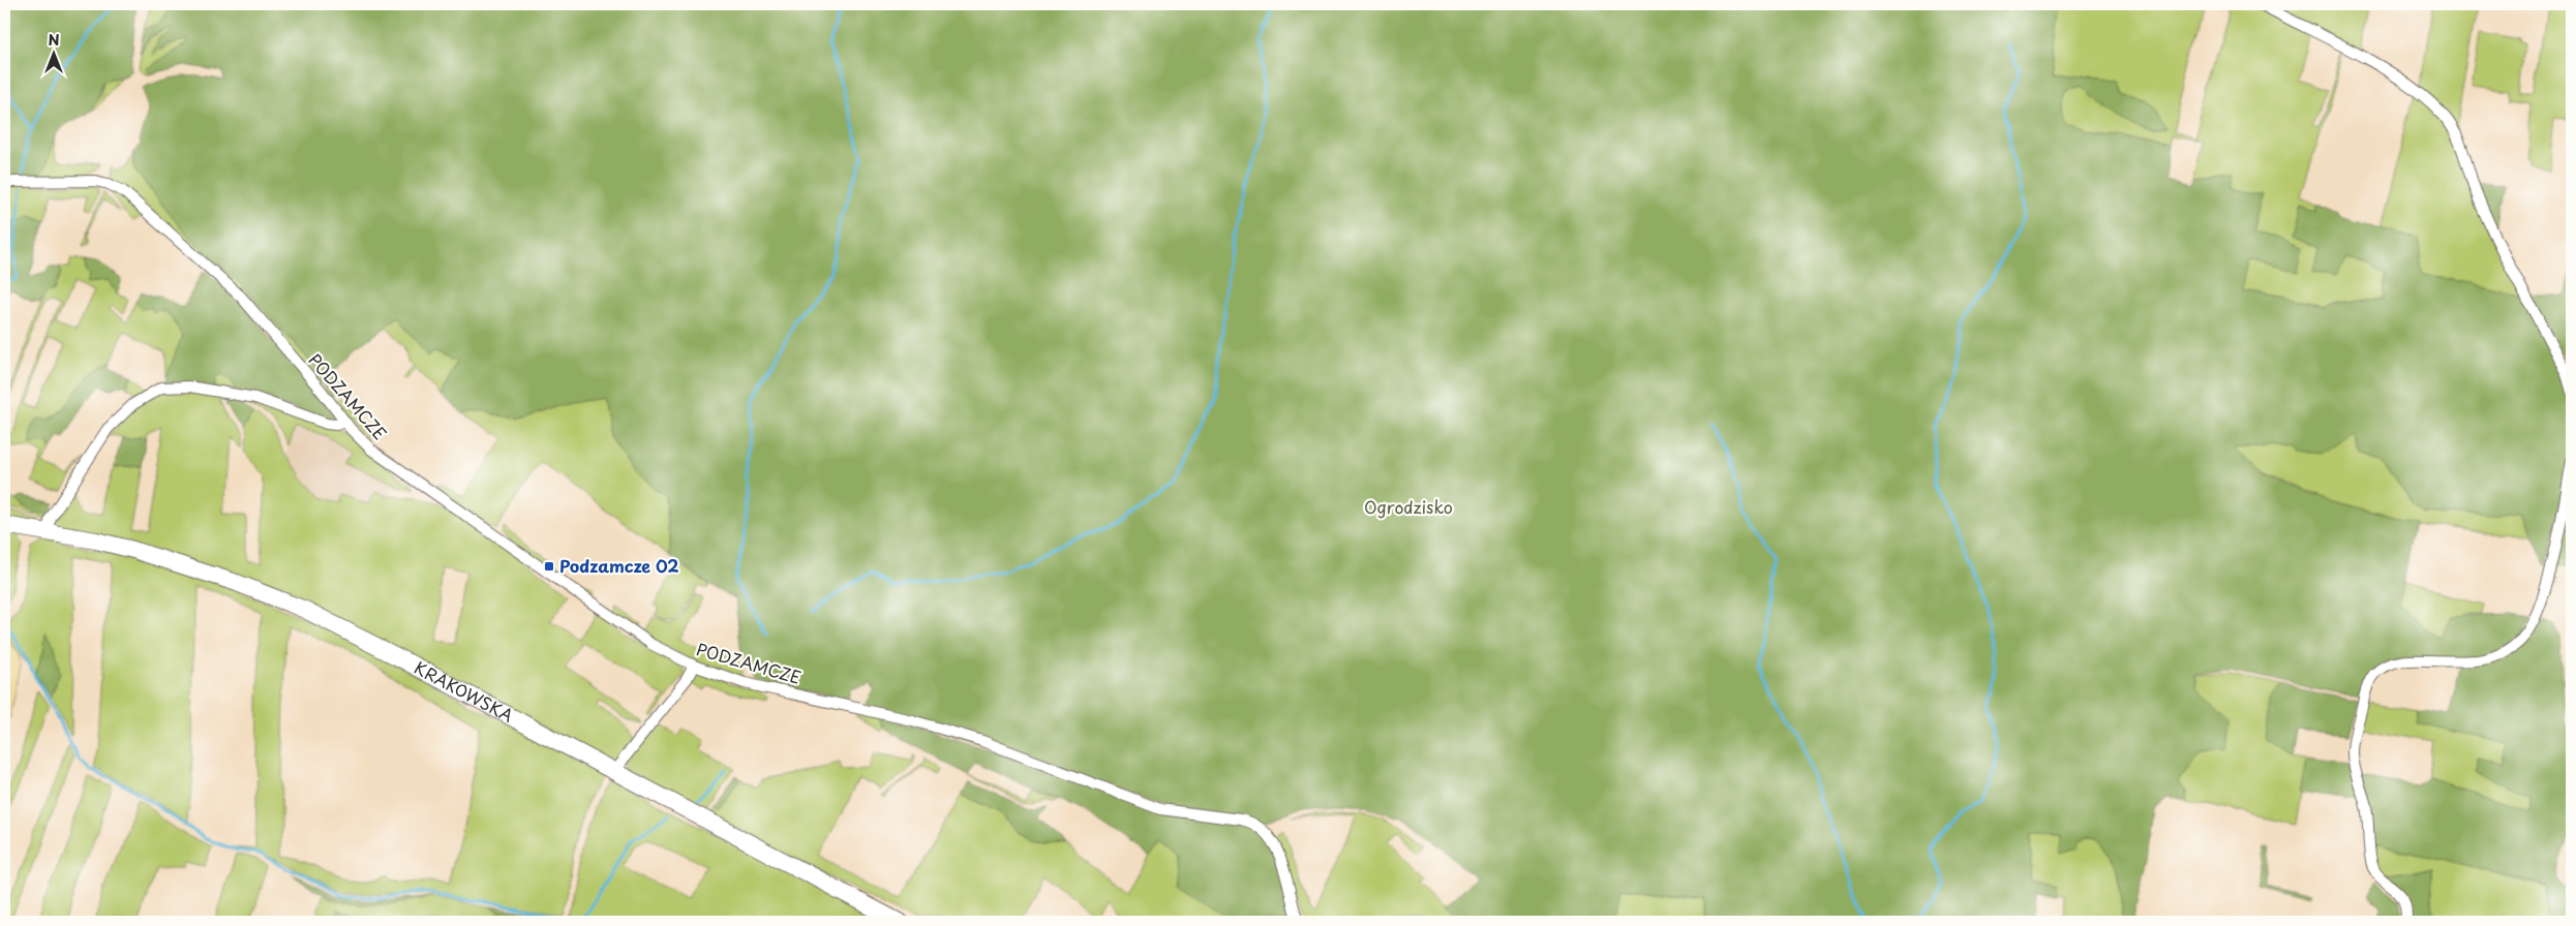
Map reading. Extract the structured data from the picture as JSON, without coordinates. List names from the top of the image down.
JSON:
{
  "streets": {
    "main road": ["KRAKOWSKA"],
    "street": ["PODZAMCZE"]
  },
  "parks": ["Ogrodzisko"],
  "places": {
    "transit": ["Podzamcze 02"]
  },
  "north": "top"
}
